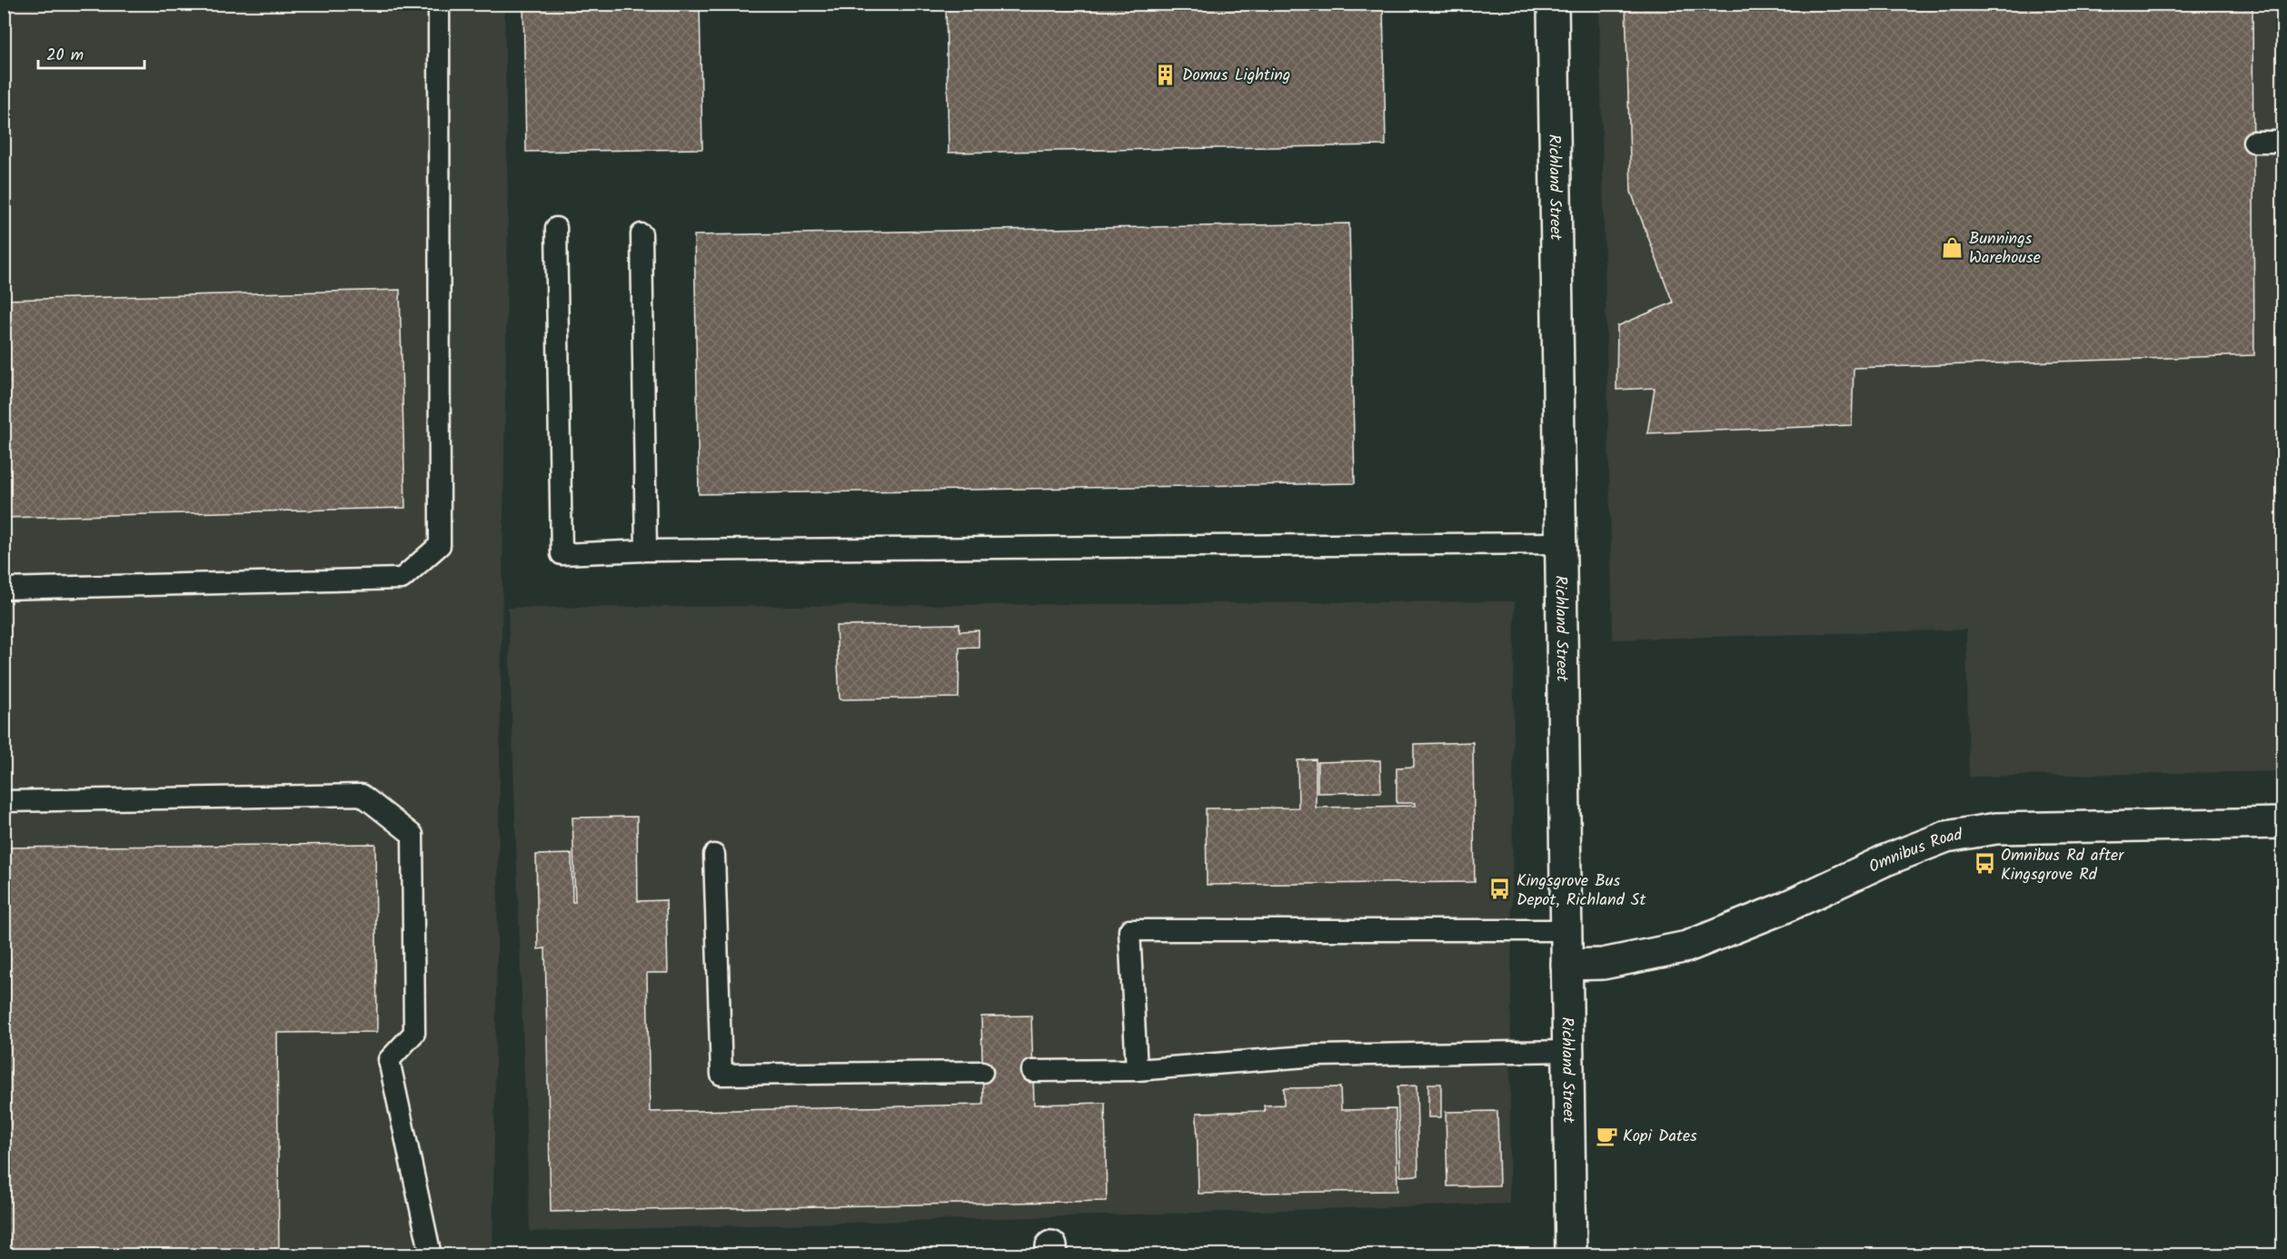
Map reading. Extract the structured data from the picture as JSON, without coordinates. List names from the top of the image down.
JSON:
{
  "streets": {
    "street": ["Richland Street", "Omnibus Road"]
  },
  "crossings": [
    ["Richland Street", "Omnibus Road"]
  ],
  "places": {
    "building": ["Domus Lighting"],
    "shop": ["Bunnings Warehouse"],
    "bus stop": ["Omnibus Rd after Kingsgrove Rd", "Kingsgrove Bus Depot, Richland St"],
    "cafe": ["Kopi Dates"]
  },
  "scale_bar": "20 m"
}
